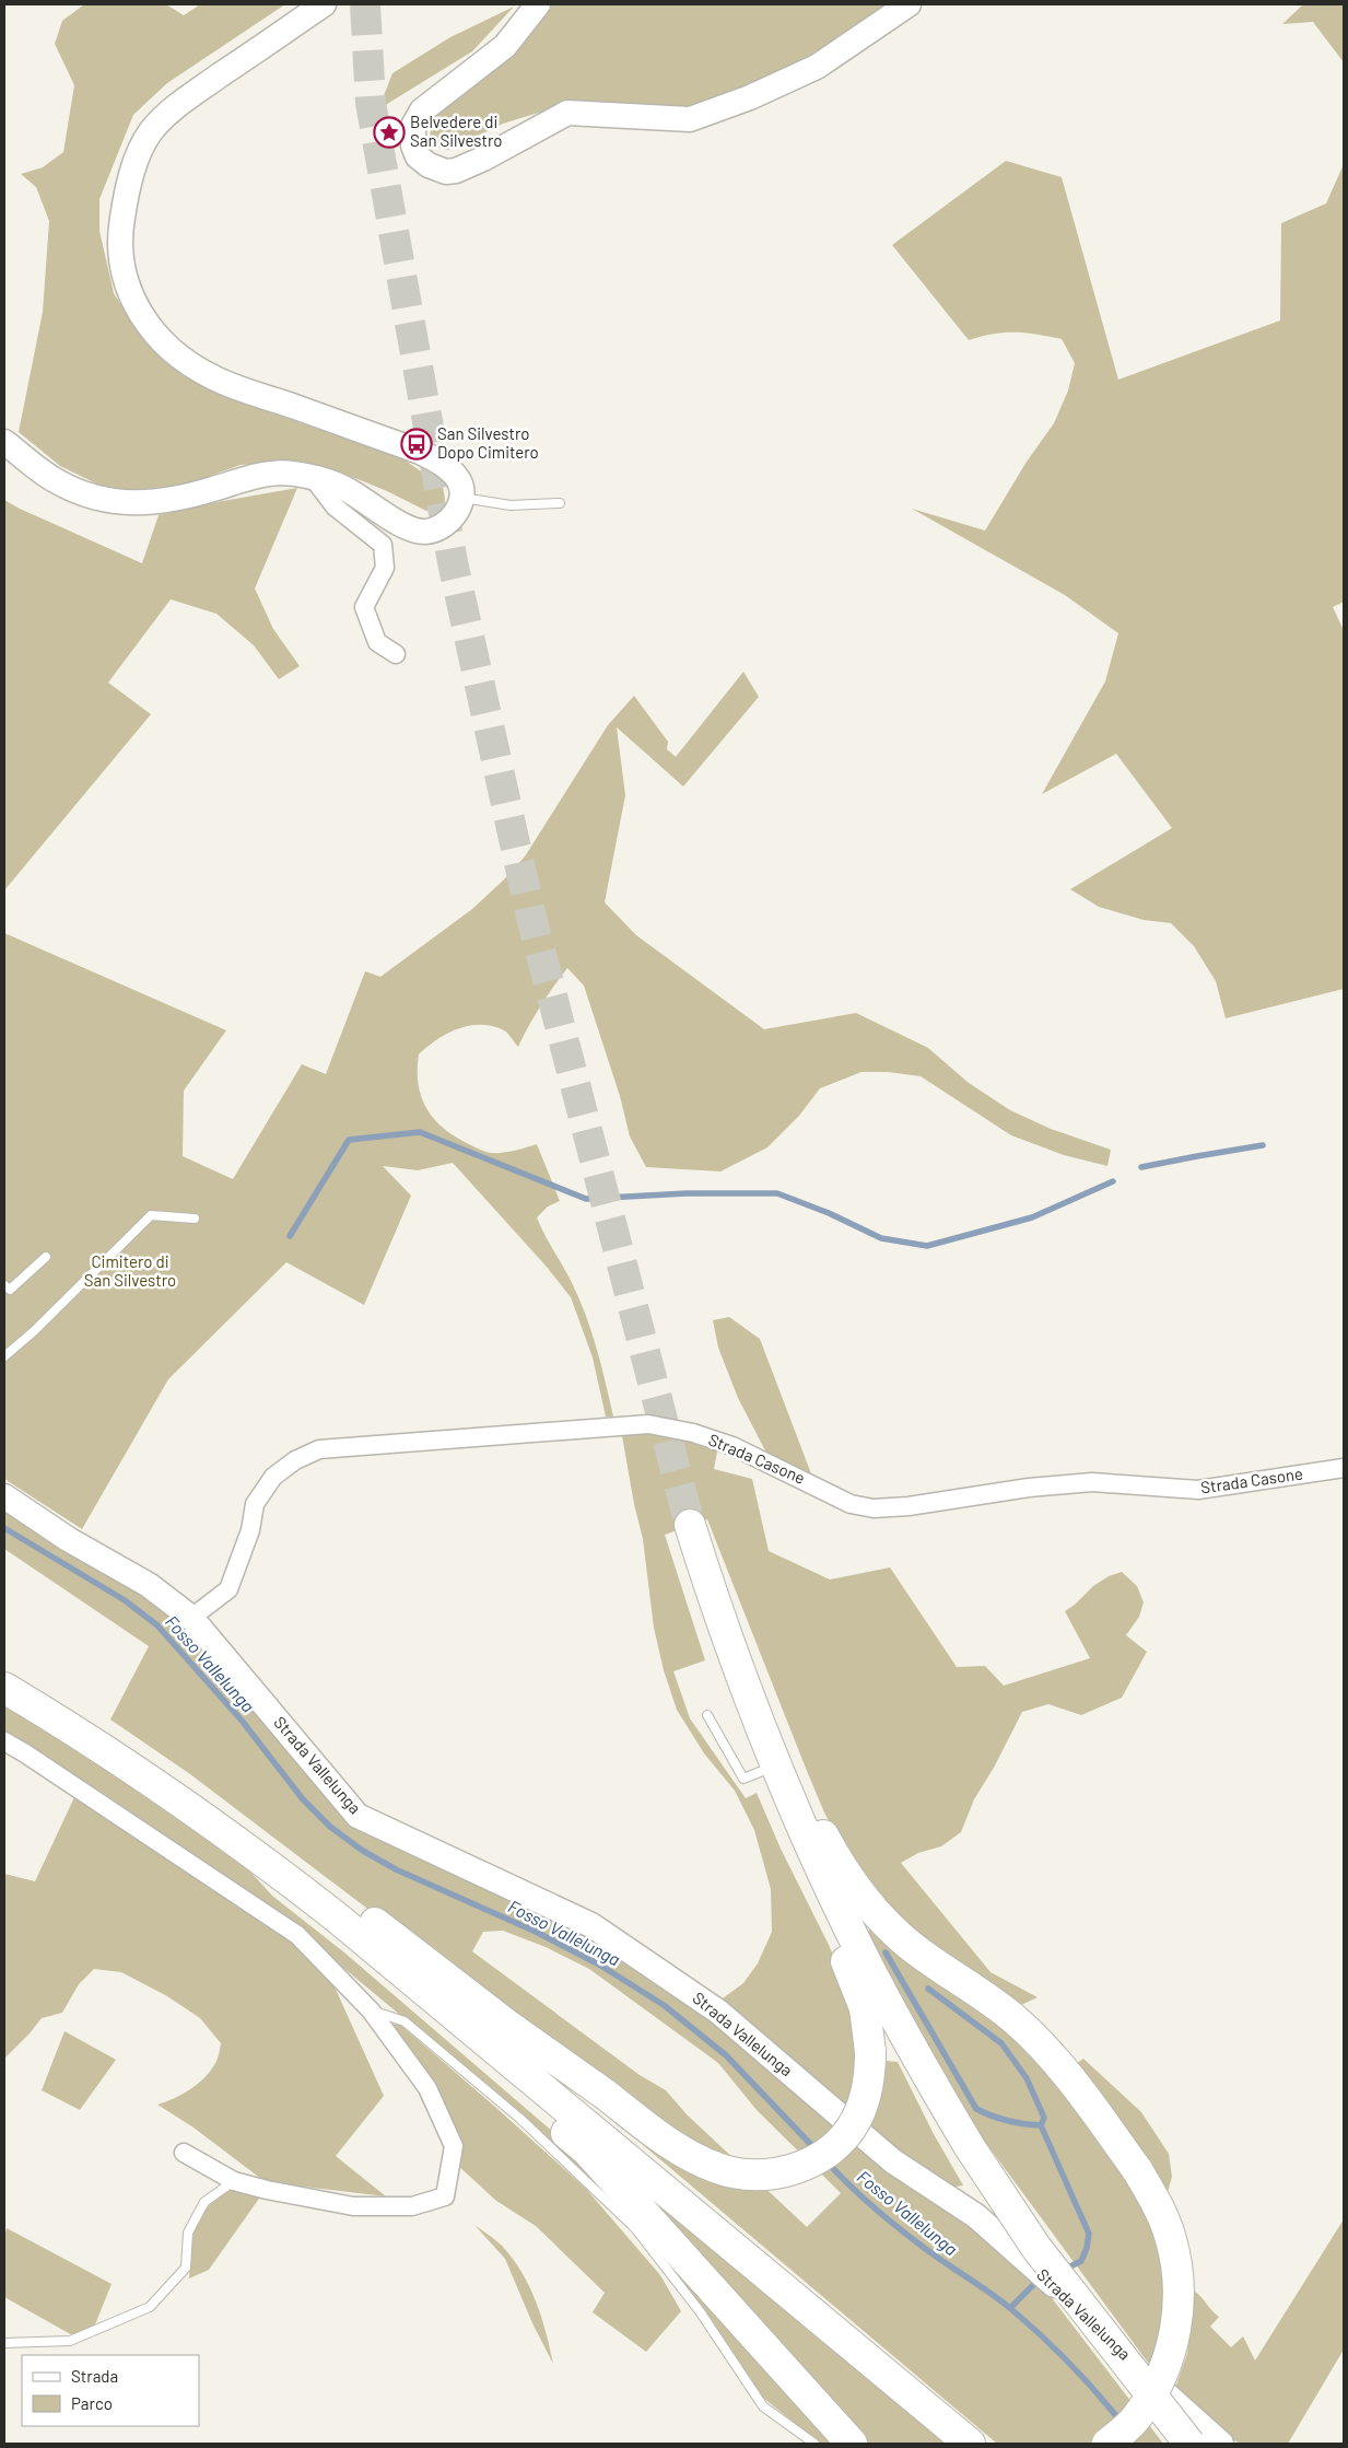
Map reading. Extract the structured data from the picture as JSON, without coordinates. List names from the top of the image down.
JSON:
{
  "streets": {
    "street": ["Strada Casone", "Strada Vallelunga"]
  },
  "crossings": [
    ["Strada Casone", "Strada Vallelunga"]
  ],
  "water": ["Fosso Vallelunga"],
  "parks": ["Cimitero di San Silvestro"],
  "places": {
    "place": ["Belvedere di San Silvestro"],
    "bus stop": ["San Silvestro Dopo Cimitero"]
  },
  "legend": ["Strada", "Parco"]
}
